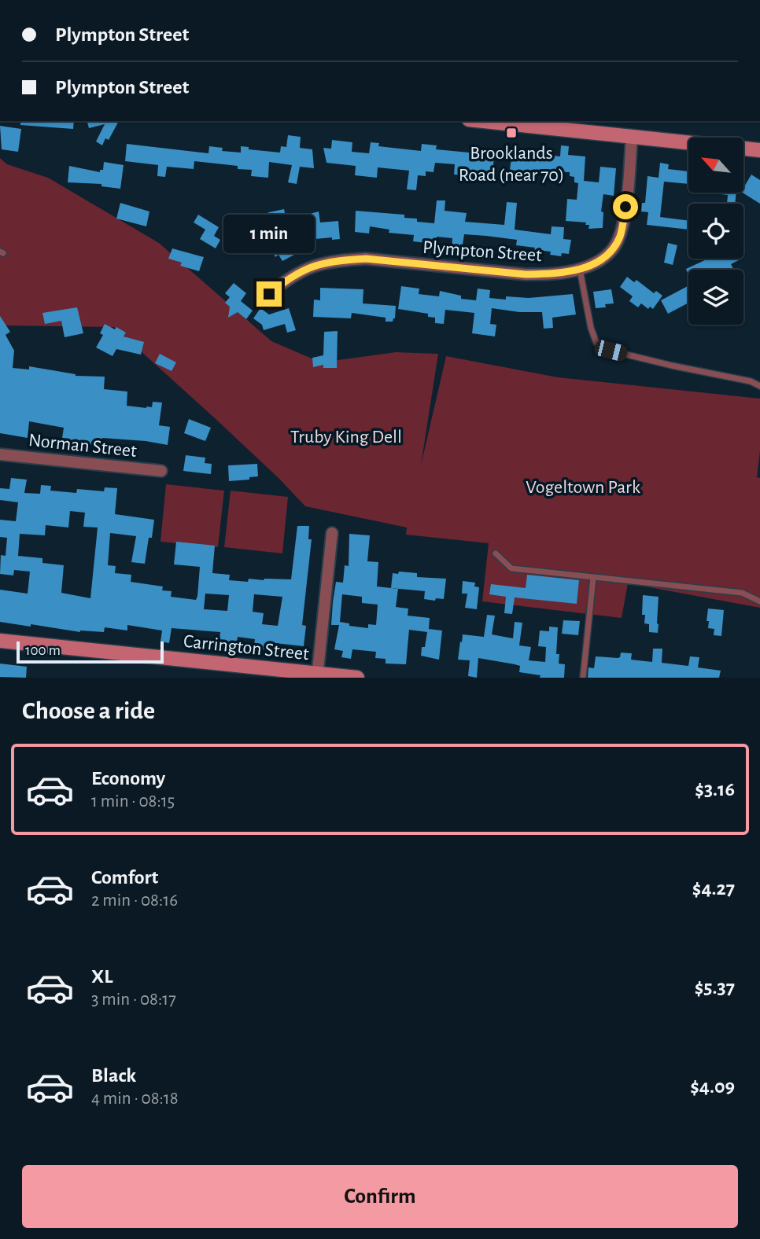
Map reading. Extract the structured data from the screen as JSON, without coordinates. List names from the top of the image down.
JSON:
{
  "streets": {
    "main road": ["Carrington Street"],
    "street": ["Plympton Street", "Norman Street"]
  },
  "parks": ["Truby King Dell", "Vogeltown Park"],
  "places": {
    "transit": ["Brooklands Road (near 70)"]
  },
  "scale_bar": "100 m",
  "north": "top left",
  "page": {
    "banner": ["Plympton Street", "Plympton Street"],
    "bubble": "1 min",
    "scale": "100 m",
    "heading": "Choose a ride",
    "list": [
      {
        "name": "Economy",
        "note": "1 min · 08:15",
        "value": "$3.16"
      },
      {
        "name": "Comfort",
        "note": "2 min · 08:16",
        "value": "$4.27"
      },
      {
        "name": "XL",
        "note": "3 min · 08:17",
        "value": "$5.37"
      },
      {
        "name": "Black",
        "note": "4 min · 08:18",
        "value": "$4.09"
      }
    ],
    "buttons": "Confirm"
  }
}
